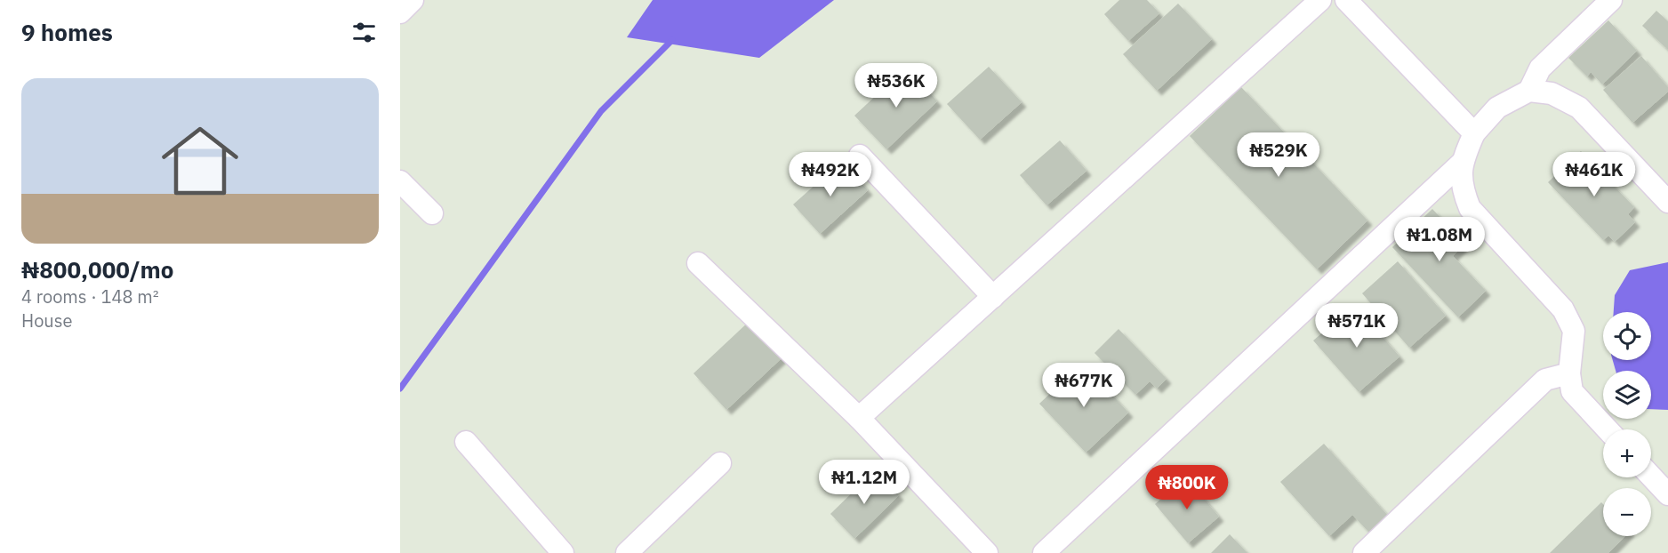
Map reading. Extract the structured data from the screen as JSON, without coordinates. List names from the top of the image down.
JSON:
{
  "page": {
    "heading": "9 homes",
    "price": [
      "₦536K",
      "₦529K",
      "₦492K",
      "₦461K",
      "₦1.08M",
      "₦571K",
      "₦677K",
      "₦1.12M",
      "₦800K"
    ],
    "list": [
      {
        "name": "₦800,000/mo",
        "note": "4 rooms · 148 m² · House"
      }
    ],
    "map_buttons": ["+", "−"]
  }
}
